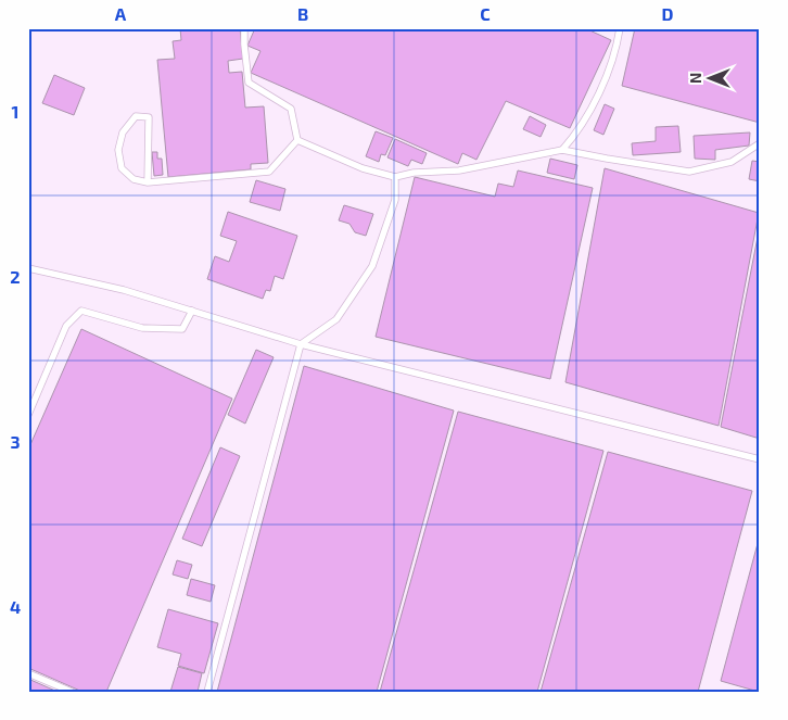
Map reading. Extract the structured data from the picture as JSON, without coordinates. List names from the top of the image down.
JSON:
{
  "north": "left",
  "grid": {
    "columns": [
      "A",
      "B",
      "C",
      "D"
    ],
    "rows": [
      "1",
      "2",
      "3",
      "4"
    ]
  }
}
